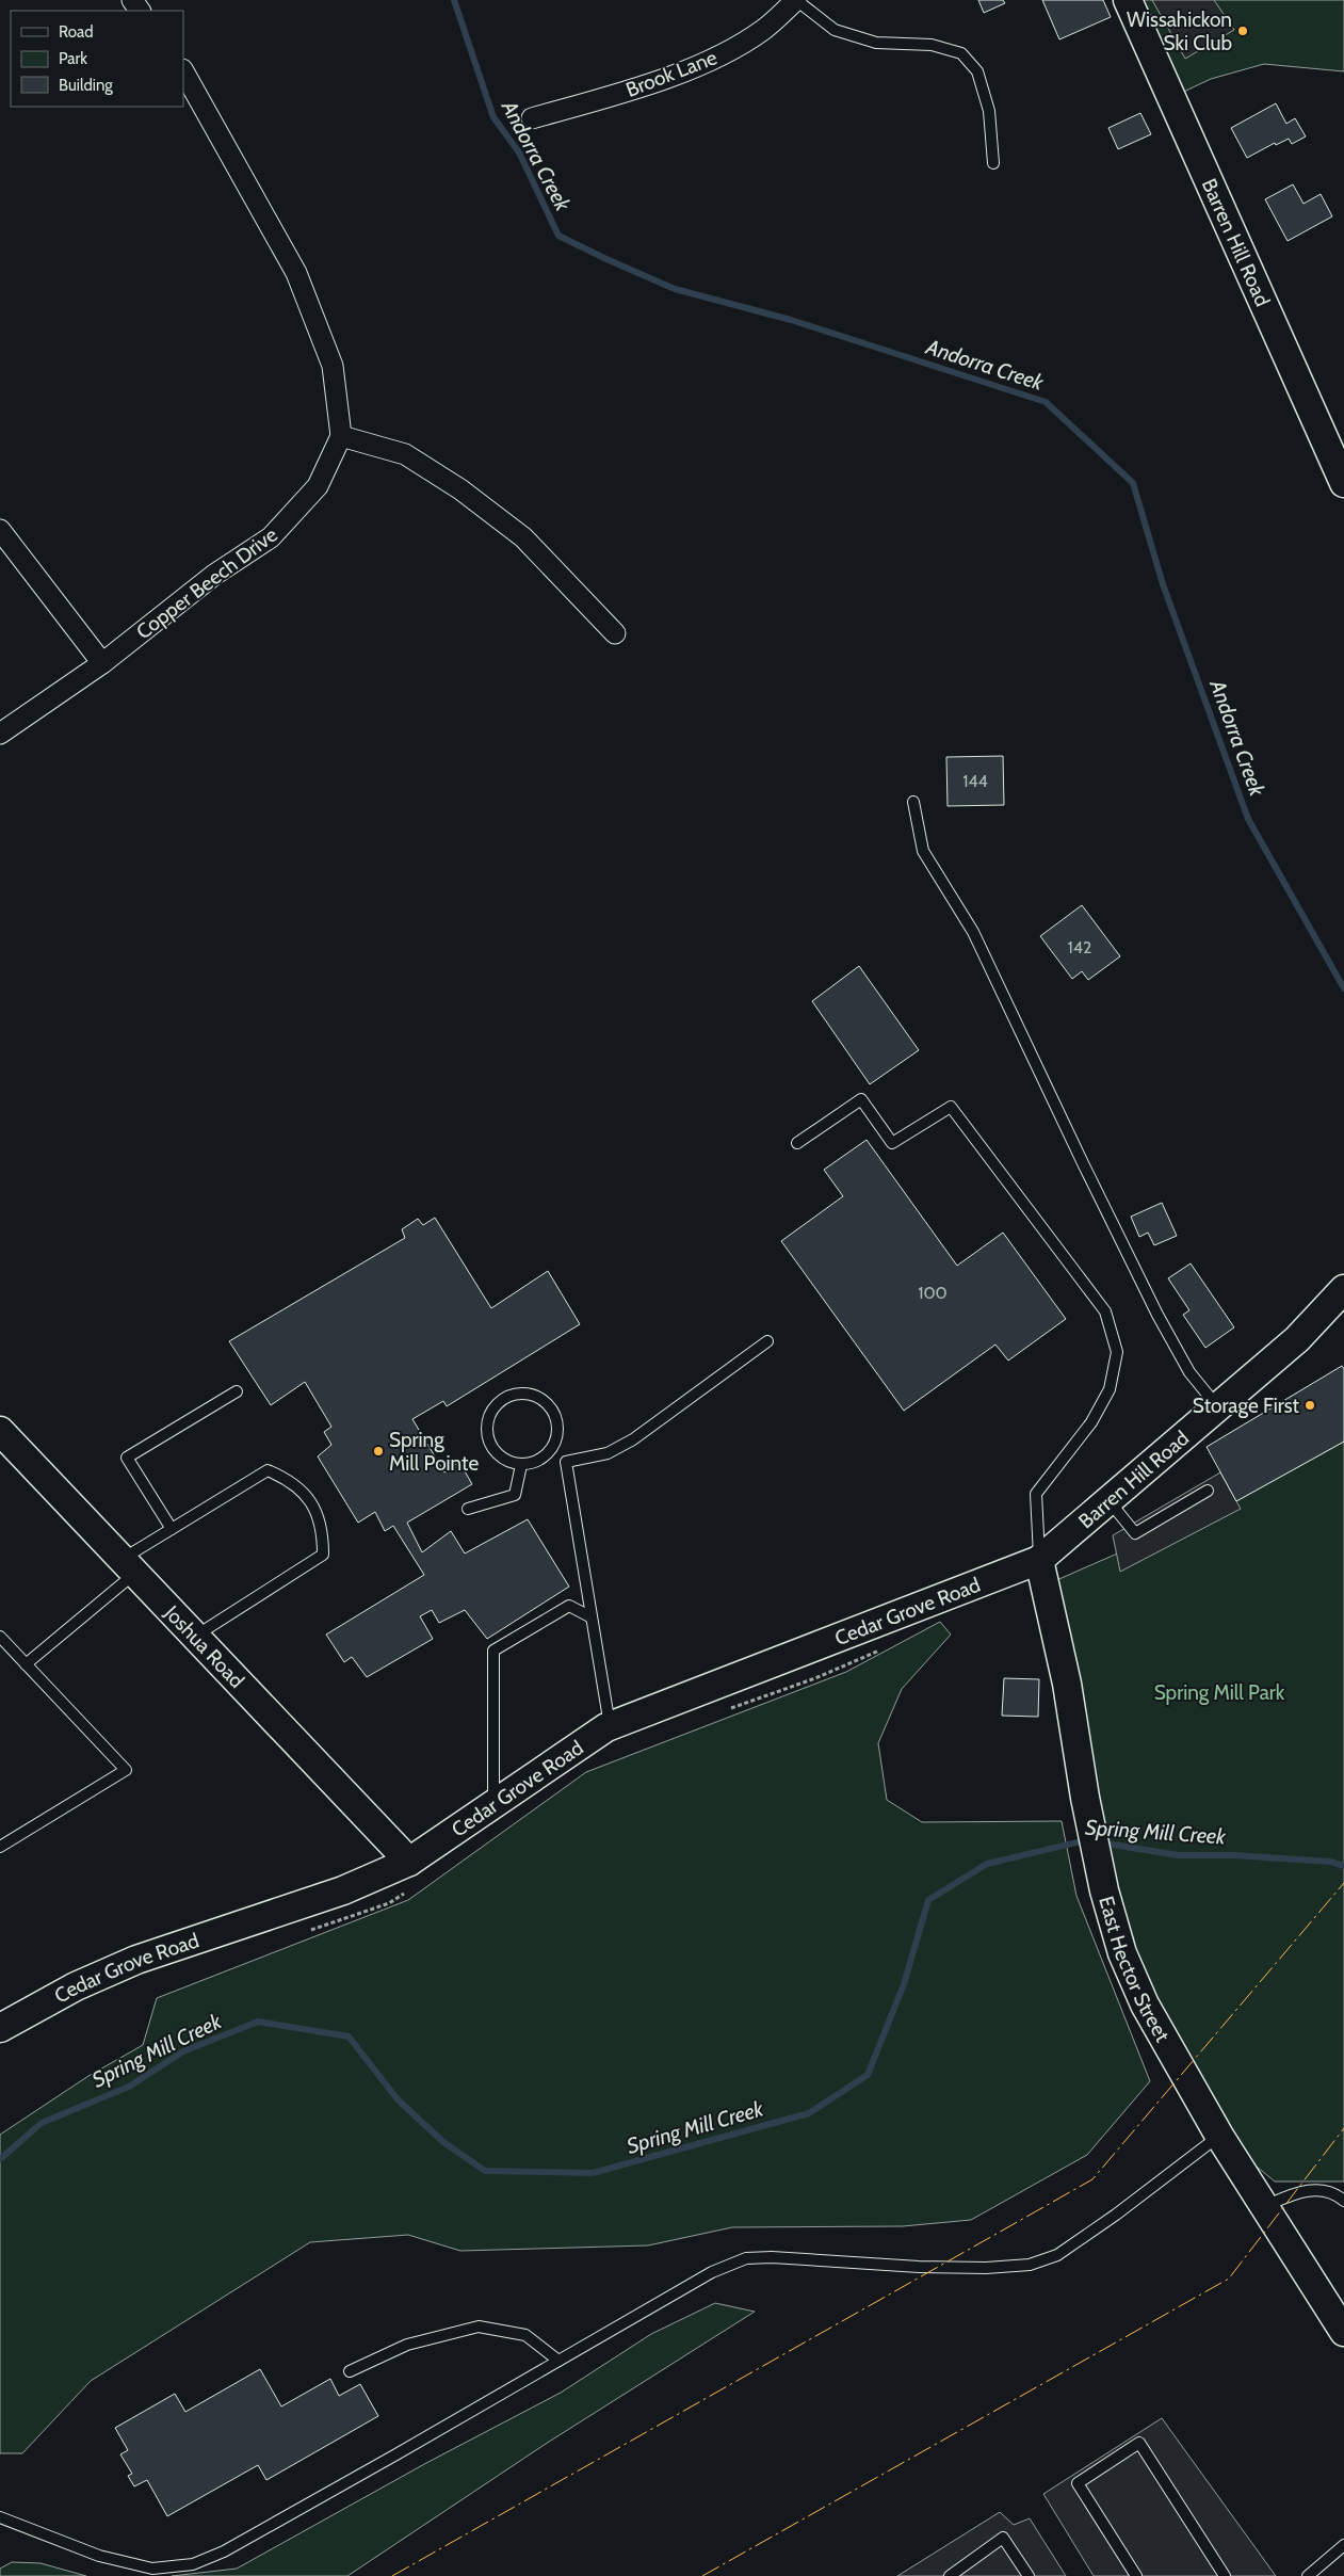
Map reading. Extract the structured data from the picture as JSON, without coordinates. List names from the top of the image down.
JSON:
{
  "streets": {
    "main road": [
      "Barren Hill Road",
      "Cedar Grove Road",
      "Joshua Road",
      "East Hector Street"
    ],
    "street": ["Brook Lane", "Copper Beech Drive"]
  },
  "crossings": [
    ["Barren Hill Road", "Cedar Grove Road"],
    ["Barren Hill Road", "East Hector Street"],
    ["Cedar Grove Road", "Joshua Road"],
    ["Cedar Grove Road", "East Hector Street"]
  ],
  "water": ["Andorra Creek", "Spring Mill Creek"],
  "parks": ["Spring Mill Park"],
  "places": ["Wissahickon Ski Club", "Storage First", "Spring Mill Pointe"],
  "house_numbers": ["144", "142", "100"],
  "legend": ["Road", "Park", "Building"]
}
